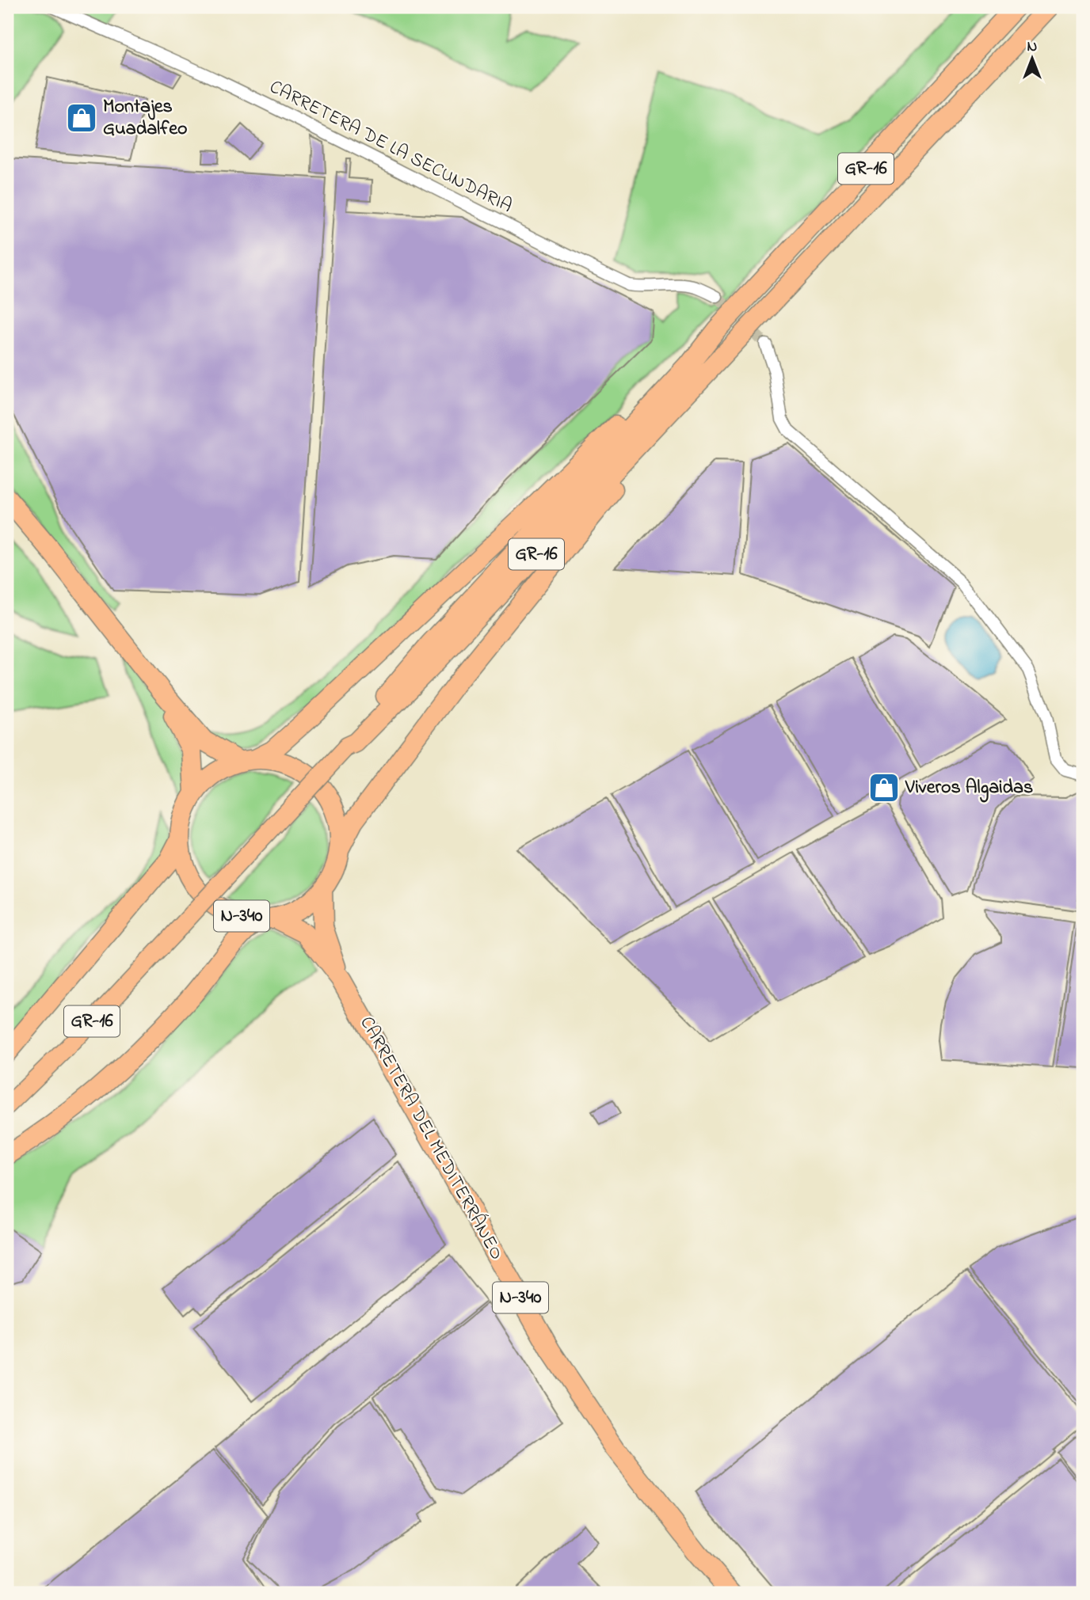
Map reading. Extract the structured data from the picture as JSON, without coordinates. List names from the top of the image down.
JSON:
{
  "streets": {
    "highway": ["GR-16", "N-340", "CARRETERA DEL MEDITERRÁNEO"],
    "street": ["CARRETERA DE LA SECUNDARIA"]
  },
  "crossings": [
    ["N-340", "CARRETERA DEL MEDITERRÁNEO"]
  ],
  "places": {
    "shop": ["Montajes Guadalfeo", "Viveros Algaidas"]
  },
  "north": "top"
}
